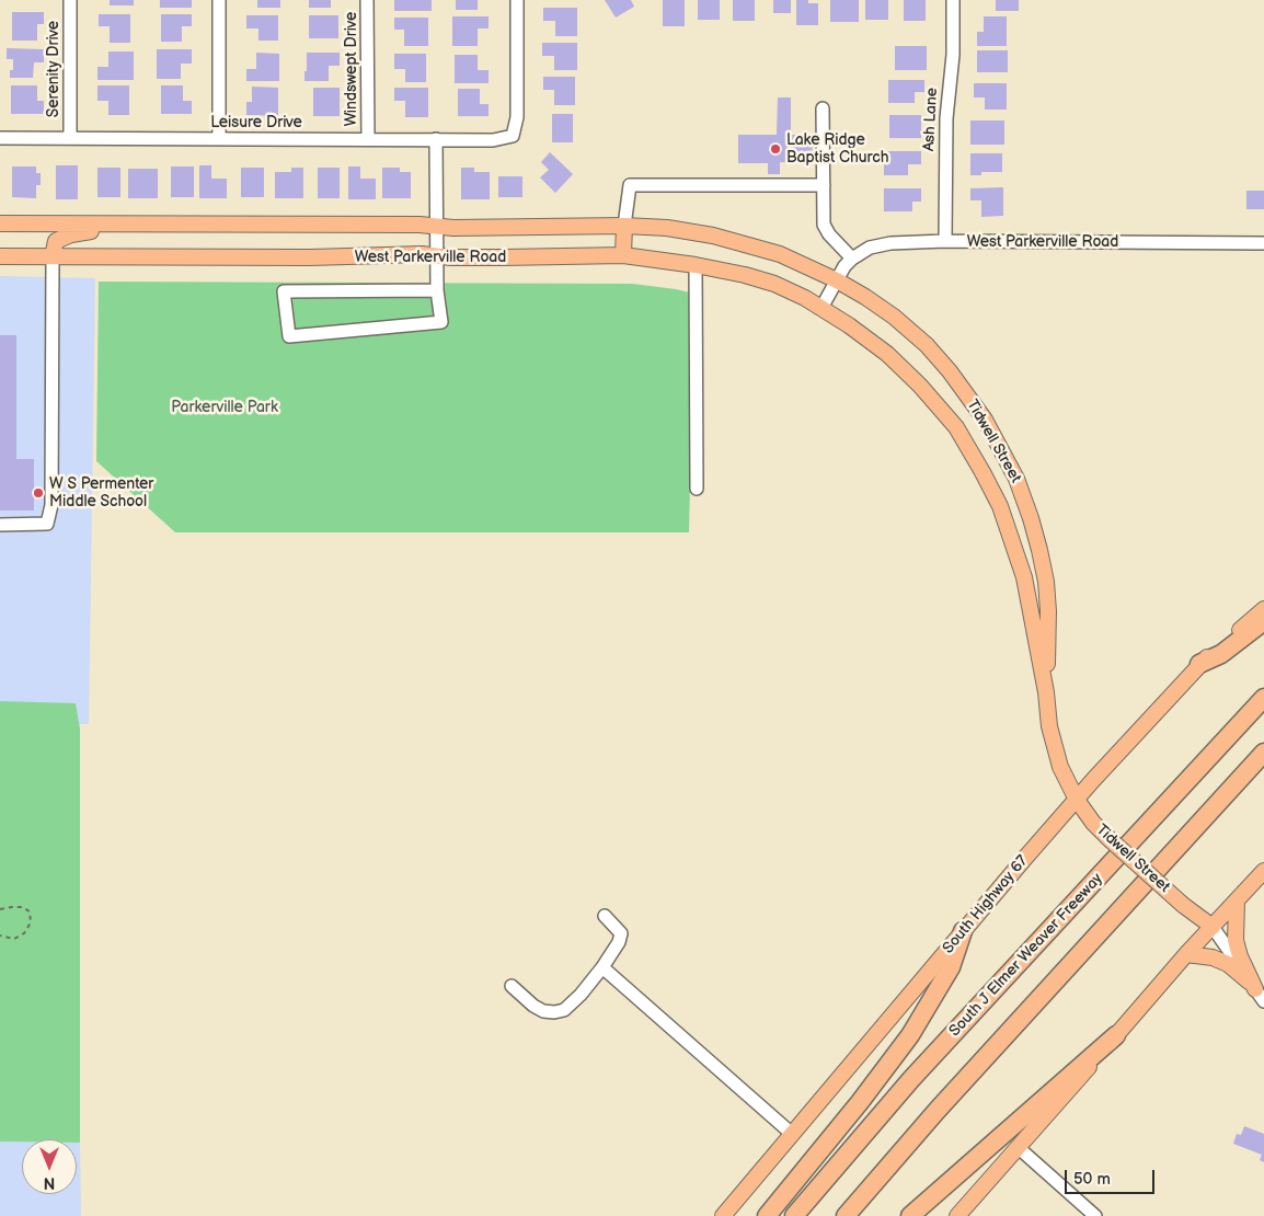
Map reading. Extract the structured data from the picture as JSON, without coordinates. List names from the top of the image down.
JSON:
{
  "streets": {
    "highway": ["South J Elmer Weaver Freeway"],
    "main road": ["West Parkerville Road", "Tidwell Street", "South Highway 67"],
    "street": [
      "Serenity Drive",
      "Windswept Drive",
      "Ash Lane",
      "Leisure Drive"
    ]
  },
  "crossings": [
    ["Serenity Drive", "Leisure Drive"],
    ["Windswept Drive", "Leisure Drive"],
    ["Ash Lane", "West Parkerville Road"],
    ["West Parkerville Road", "Tidwell Street"],
    ["Tidwell Street", "South Highway 67"]
  ],
  "parks": ["Parkerville Park"],
  "places": ["Lake Ridge Baptist Church", "W S Permenter Middle School"],
  "scale_bar": "50 m",
  "north": "bottom"
}
